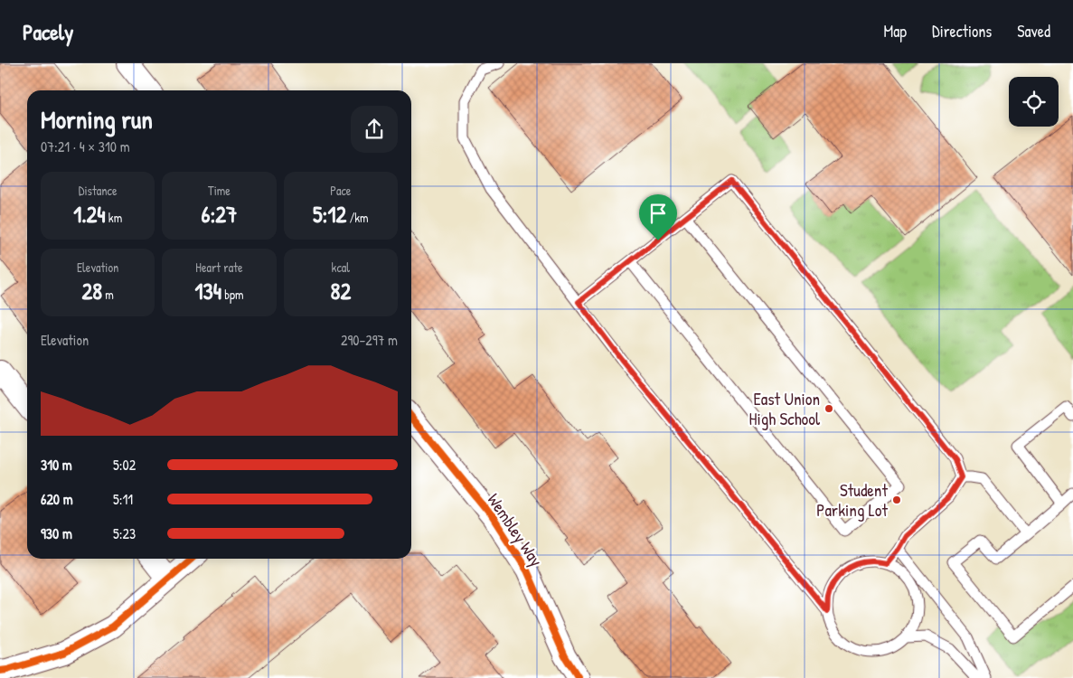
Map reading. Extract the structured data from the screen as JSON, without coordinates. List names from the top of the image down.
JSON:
{
  "streets": {
    "street": ["Wembley Way"]
  },
  "places": ["East Union High School", "Student Parking Lot"],
  "page": {
    "header": "Pacely",
    "nav": ["Map", "Directions", "Saved"],
    "heading": ["Morning run", "07:21 · 4 × 310 m"],
    "stats": [
      ["Distance", "1.24 km"],
      ["Time", "6:27"],
      ["Pace", "5:12 /km"],
      ["Elevation", "28 m"],
      ["Heart rate", "134 bpm"],
      ["kcal", "82"]
    ],
    "chart": ["Elevation", "290–297 m"],
    "list": [
      {
        "name": "310 m",
        "note": "5:02"
      },
      {
        "name": "620 m",
        "note": "5:11"
      },
      {
        "name": "930 m",
        "note": "5:23"
      }
    ]
  }
}
